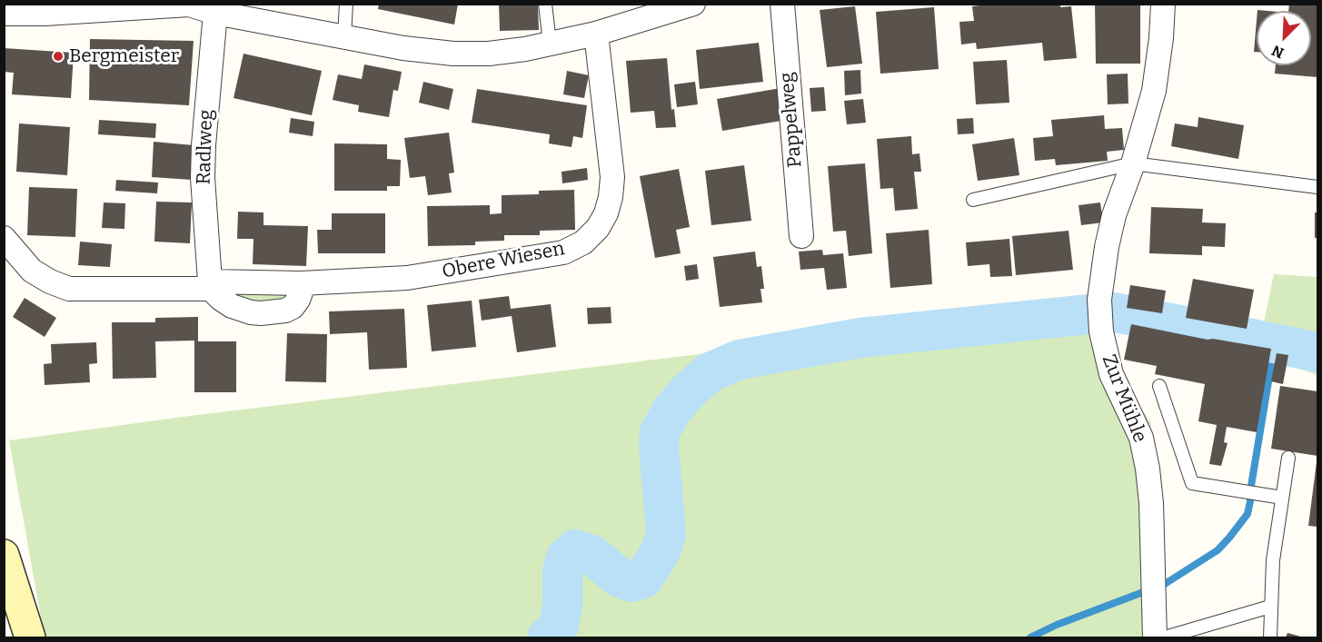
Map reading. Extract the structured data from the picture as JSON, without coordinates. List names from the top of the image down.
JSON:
{
  "streets": {
    "street": [
      "Pappelweg",
      "Radlweg",
      "Obere Wiesen",
      "Zur Mühle"
    ]
  },
  "crossings": [
    ["Radlweg", "Obere Wiesen"]
  ],
  "places": ["Bergmeister"],
  "north": "bottom left"
}
